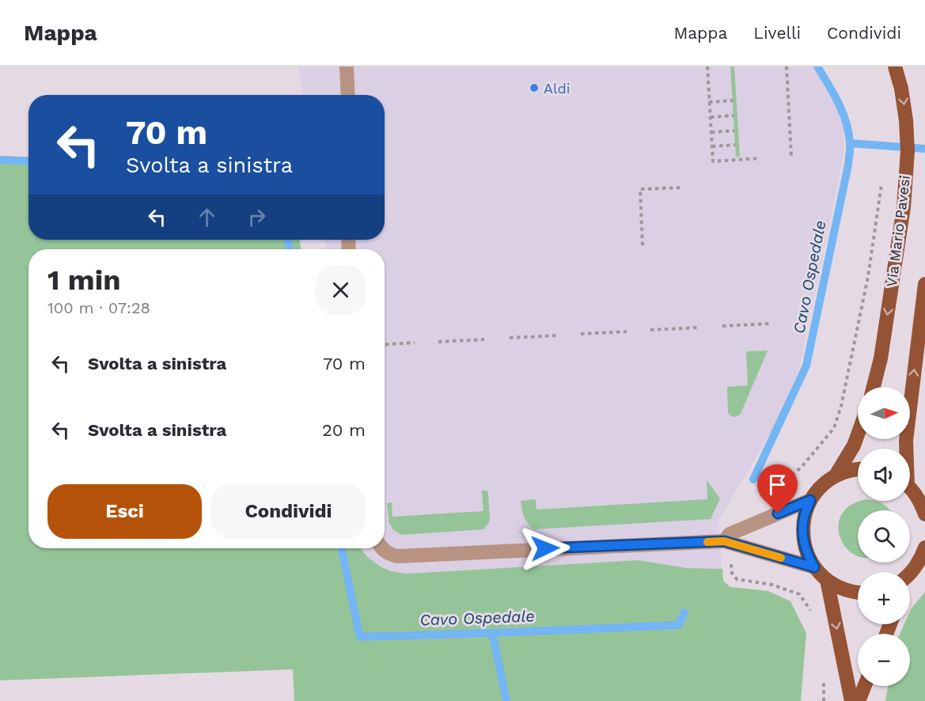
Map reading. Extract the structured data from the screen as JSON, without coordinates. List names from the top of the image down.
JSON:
{
  "streets": {
    "main road": ["Via Mario Pavesi"]
  },
  "water": ["Cavo Ospedale"],
  "places": ["Aldi"],
  "north": "right",
  "page": {
    "header": "Mappa",
    "nav": ["Mappa", "Livelli", "Condividi"],
    "turn": ["70 m", "Svolta a sinistra"],
    "heading": ["1 min", "100 m · 07:28"],
    "list": [
      {
        "name": "Svolta a sinistra",
        "value": "70 m"
      },
      {
        "name": "Svolta a sinistra",
        "value": "20 m"
      }
    ],
    "map_buttons": ["+", "−"],
    "buttons": ["Esci", "Condividi"]
  }
}
